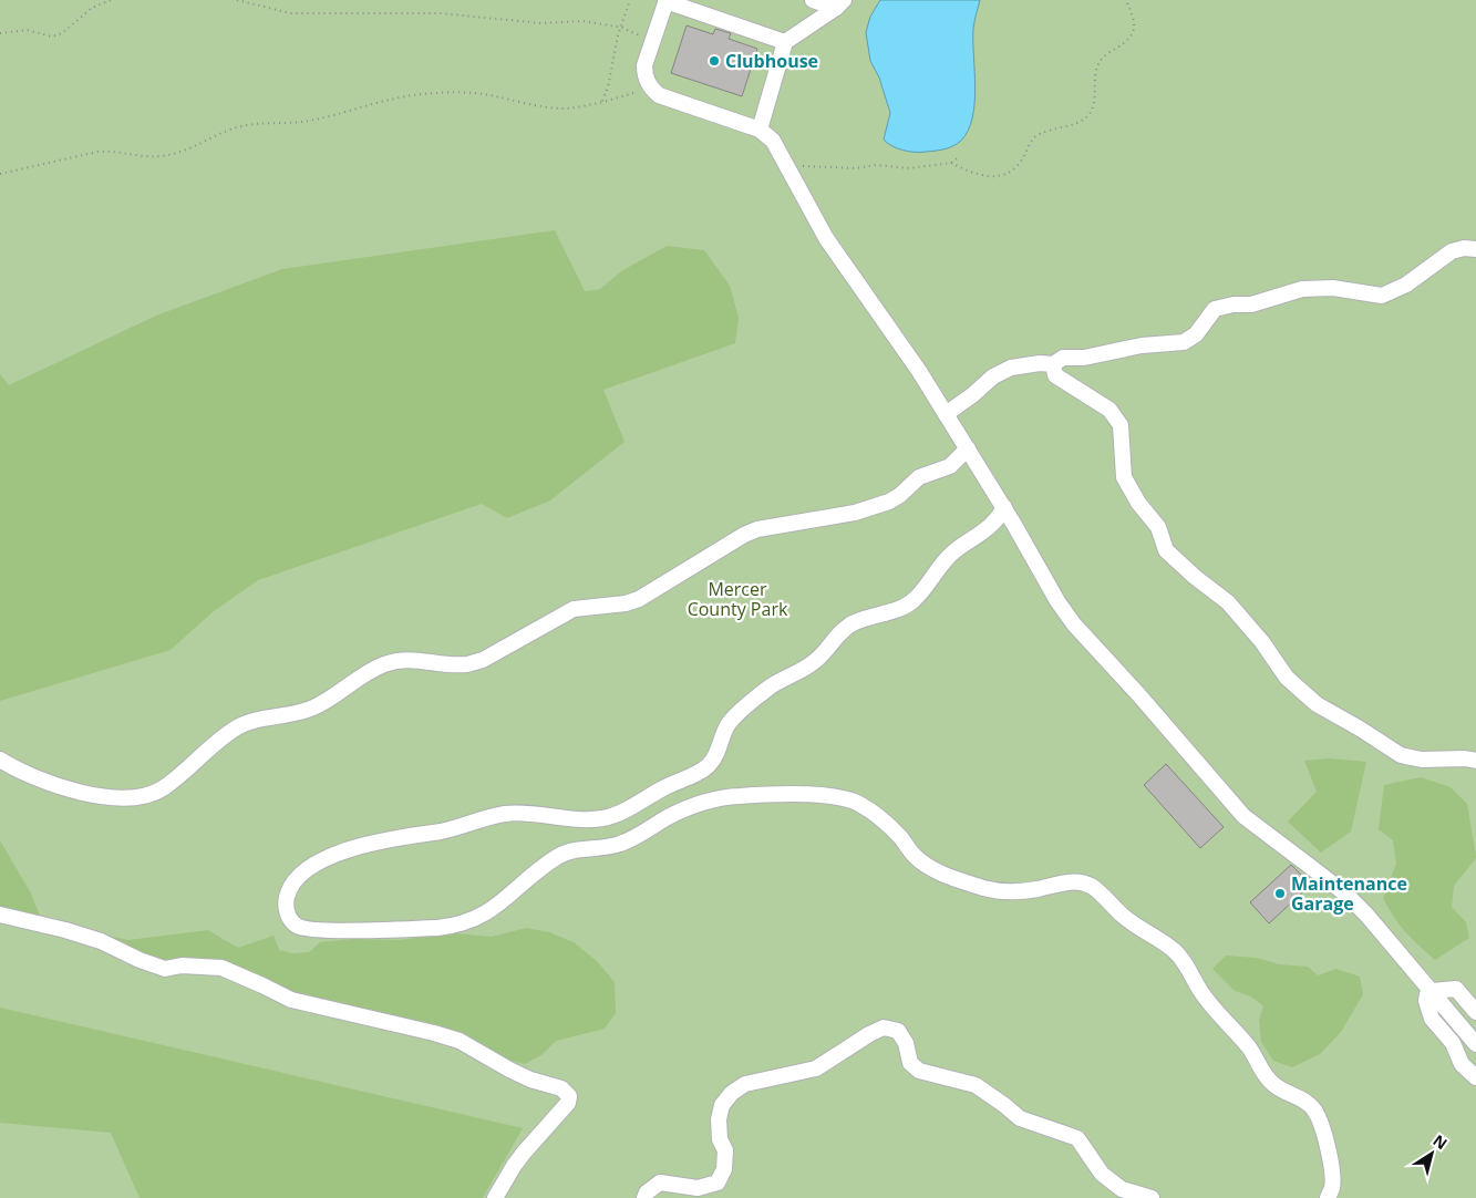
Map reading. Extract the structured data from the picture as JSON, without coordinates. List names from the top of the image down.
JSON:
{
  "parks": ["Mercer County Park"],
  "places": ["Clubhouse", "Maintenance Garage"],
  "north": "top right"
}
